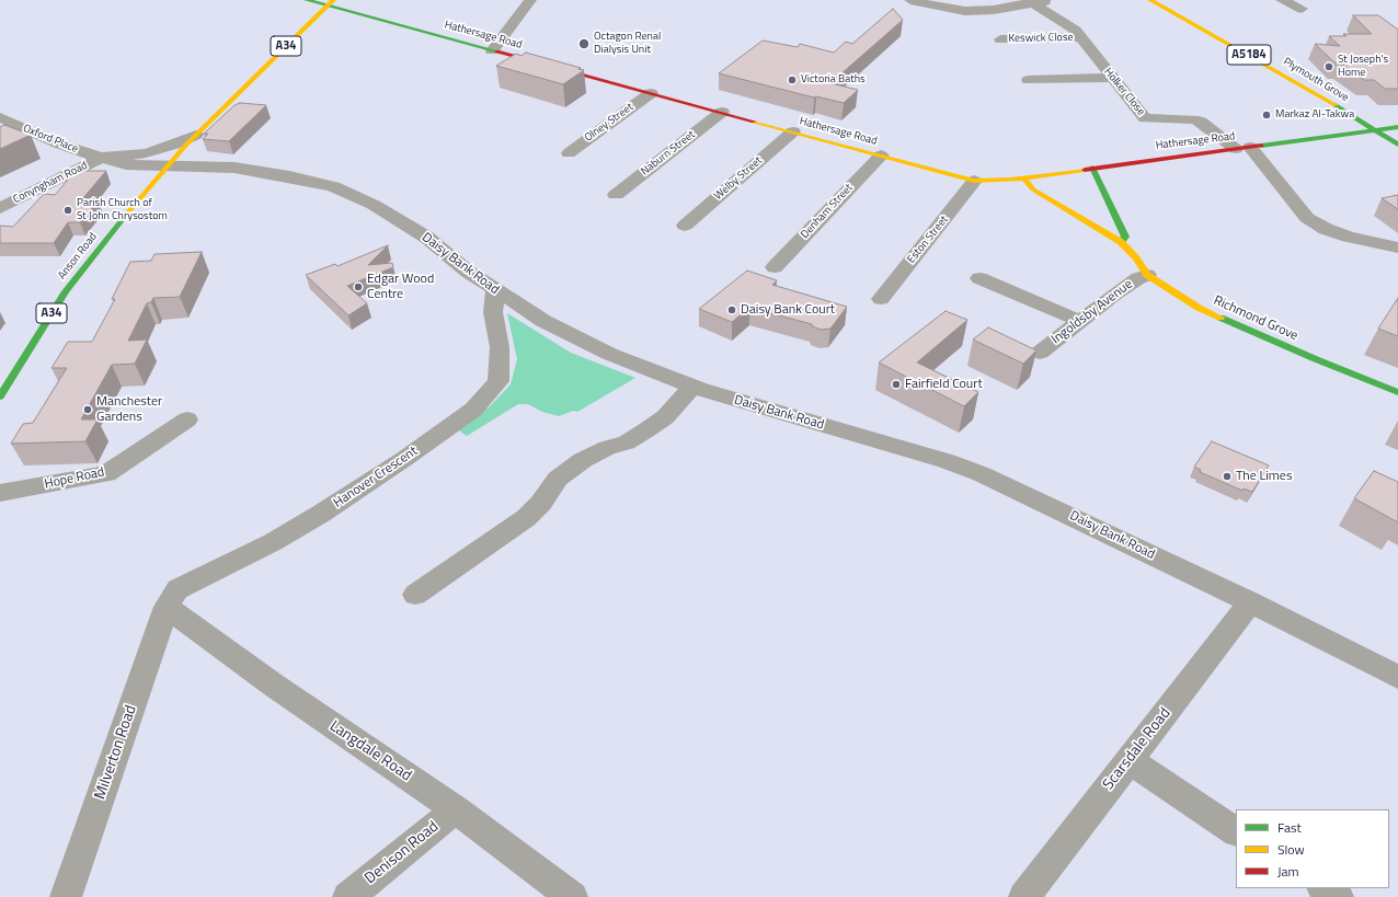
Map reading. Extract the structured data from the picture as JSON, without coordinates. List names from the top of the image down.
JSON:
{
  "streets": {
    "main road": [
      "Hathersage Road",
      "A34",
      "A5184",
      "Plymouth Grove",
      "Anson Road",
      "Richmond Grove"
    ],
    "street": [
      "Keswick Close",
      "Holker Close",
      "Olney Street",
      "Oxford Place",
      "Naburn Street",
      "Welby Street",
      "Conyngham Road",
      "Denham Street",
      "Eston Street",
      "Daisy Bank Road",
      "Ingoldsby Avenue",
      "Hanover Crescent",
      "Hope Road",
      "Scarsdale Road",
      "Langdale Road",
      "Milverton Road",
      "Denison Road"
    ]
  },
  "crossings": [
    ["Hathersage Road", "Plymouth Grove"],
    ["Hathersage Road", "Holker Close"],
    ["Hathersage Road", "Olney Street"],
    ["Hathersage Road", "Naburn Street"],
    ["Hathersage Road", "Welby Street"],
    ["Hathersage Road", "Denham Street"],
    ["Hathersage Road", "Eston Street"],
    ["Hathersage Road", "Anson Road"],
    ["Hathersage Road", "Richmond Grove"],
    ["Keswick Close", "Holker Close"],
    ["Oxford Place", "Conyngham Road"],
    ["Oxford Place", "Anson Road"],
    ["Oxford Place", "Daisy Bank Road"],
    ["Anson Road", "Daisy Bank Road"],
    ["Daisy Bank Road", "Hanover Crescent"],
    ["Daisy Bank Road", "Scarsdale Road"],
    ["Ingoldsby Avenue", "Richmond Grove"],
    ["Hanover Crescent", "Langdale Road"],
    ["Hanover Crescent", "Milverton Road"],
    ["Langdale Road", "Milverton Road"],
    ["Langdale Road", "Denison Road"]
  ],
  "places": [
    "Octagon Renal Dialysis Unit",
    "St Joseph's Home",
    "Victoria Baths",
    "Markaz Al-Takwa",
    "Parish Church of St John Chrysostom",
    "Edgar Wood Centre",
    "Daisy Bank Court",
    "Fairfield Court",
    "Manchester Gardens",
    "The Limes"
  ],
  "legend": ["Fast", "Slow", "Jam"]
}
